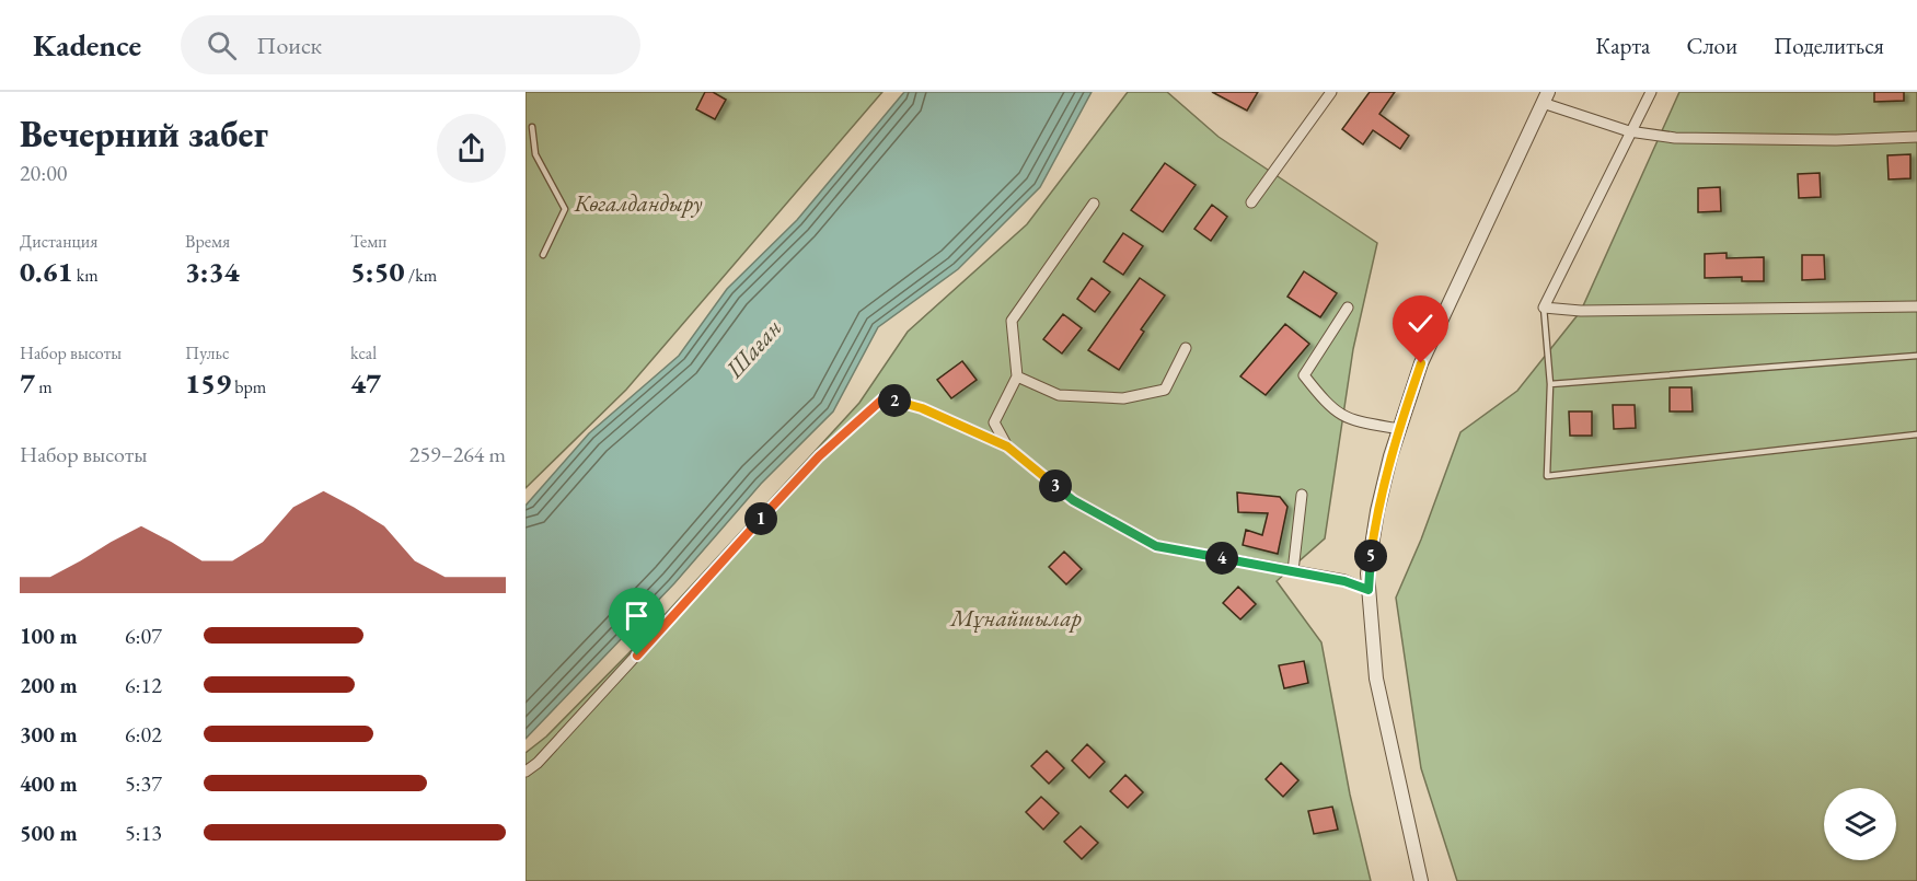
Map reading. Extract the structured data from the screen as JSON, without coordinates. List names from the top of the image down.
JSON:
{
  "water": ["Шаған"],
  "parks": ["Көгалдандыру", "Мұнайшылар"],
  "page": {
    "header": "Kadence",
    "search": "Поиск",
    "nav": ["Карта", "Слои", "Поделиться"],
    "heading": ["Вечерний забег", "20:00"],
    "stats": [
      ["Дистанция", "0.61 km"],
      ["Время", "3:34"],
      ["Темп", "5:50 /km"],
      ["Набор высоты", "7 m"],
      ["Пульс", "159 bpm"],
      ["kcal", "47"]
    ],
    "pins": [
      "2",
      "3",
      "1",
      "5",
      "4"
    ],
    "chart": ["Набор высоты", "259–264 m"],
    "list": [
      {
        "name": "100 m",
        "note": "6:07"
      },
      {
        "name": "200 m",
        "note": "6:12"
      },
      {
        "name": "300 m",
        "note": "6:02"
      },
      {
        "name": "400 m",
        "note": "5:37"
      },
      {
        "name": "500 m",
        "note": "5:13"
      }
    ]
  }
}
